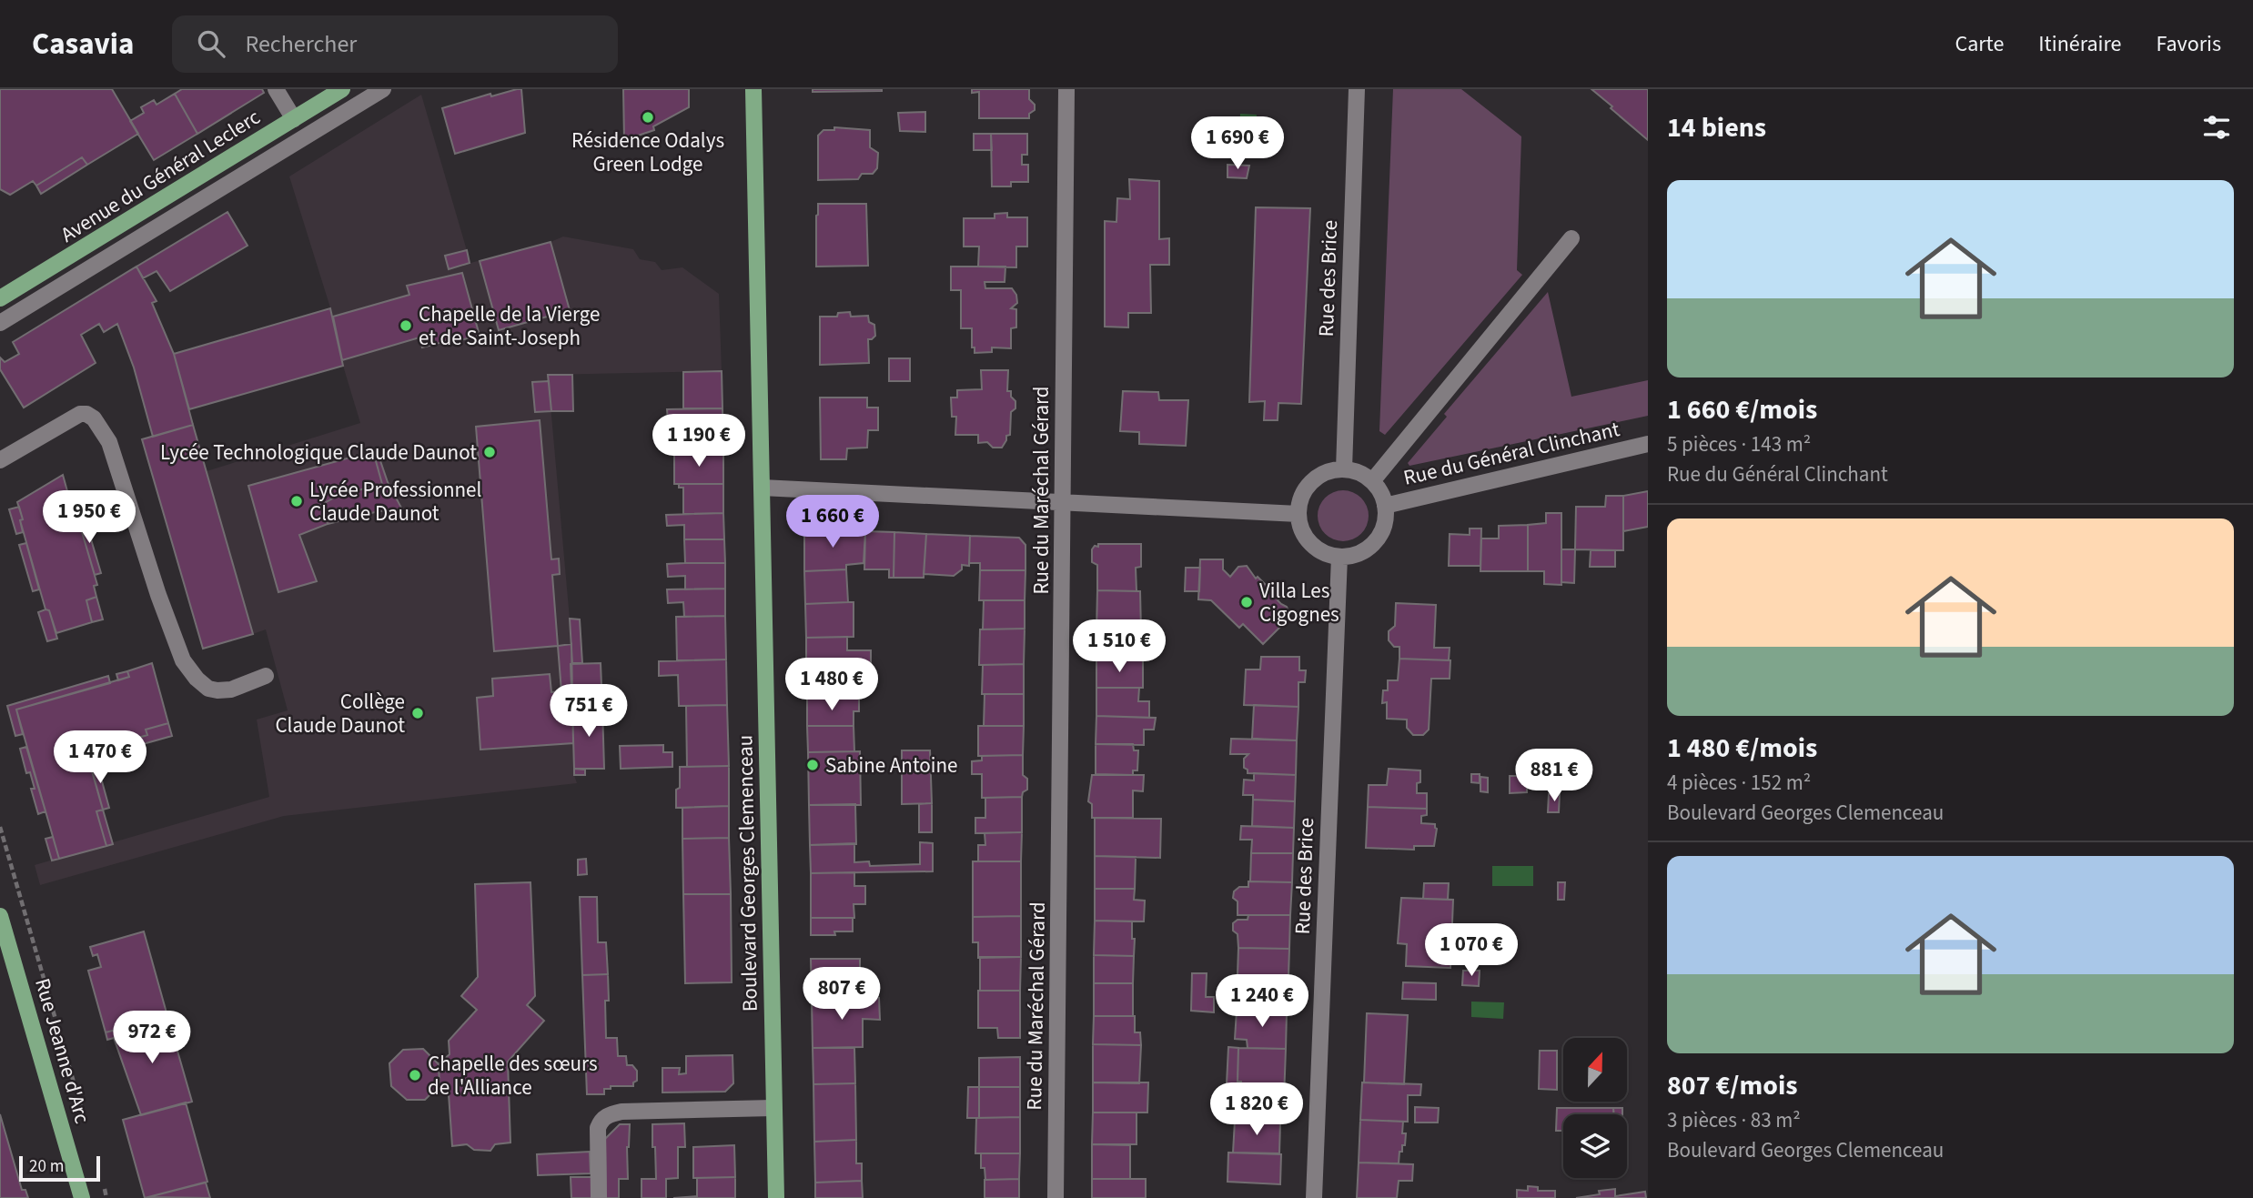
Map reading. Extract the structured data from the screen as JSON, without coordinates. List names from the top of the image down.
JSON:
{
  "streets": {
    "main road": ["Avenue du Général Leclerc", "Boulevard Georges Clemenceau", "Rue Jeanne d'Arc"],
    "street": ["Rue des Brice", "Rue du Général Clinchant", "Rue du Maréchal Gérard"]
  },
  "crossings": [
    ["Rue des Brice", "Rue du Général Clinchant"]
  ],
  "places": [
    "Résidence Odalys Green Lodge",
    "Chapelle de la Vierge et de Saint-Joseph",
    "Lycée Technologique Claude Daunot",
    "Lycée Professionnel Claude Daunot",
    "Villa Les Cigognes",
    "Collège Claude Daunot",
    "Sabine Antoine",
    "Chapelle des sœurs de l'Alliance"
  ],
  "scale_bar": "20 m",
  "north": "top",
  "page": {
    "header": "Casavia",
    "search": "Rechercher",
    "nav": ["Carte", "Itinéraire", "Favoris"],
    "heading": "14 biens",
    "price": [
      "1 690 €",
      "1 190 €",
      "1 950 €",
      "1 660 €",
      "1 510 €",
      "1 480 €",
      "751 €",
      "1 470 €",
      "881 €",
      "1 070 €",
      "807 €",
      "1 240 €",
      "972 €",
      "1 820 €"
    ],
    "list": [
      {
        "name": "1 660 €/mois",
        "note": "5 pièces · 143 m² · Rue du Général Clinchant"
      },
      {
        "name": "1 480 €/mois",
        "note": "4 pièces · 152 m² · Boulevard Georges Clemenceau"
      },
      {
        "name": "807 €/mois",
        "note": "3 pièces · 83 m² · Boulevard Georges Clemenceau"
      }
    ],
    "scale": "20 m"
  }
}
